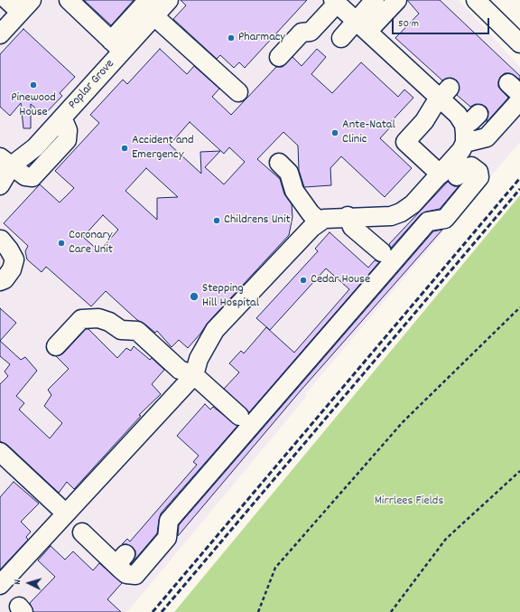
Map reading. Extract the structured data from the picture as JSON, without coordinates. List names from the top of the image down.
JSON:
{
  "streets": {
    "street": ["Poplar Grove"]
  },
  "parks": ["Mirrlees Fields"],
  "places": [
    "Pharmacy",
    "Pinewood House",
    "Ante-Natal Clinic",
    "Accident and Emergency",
    "Childrens Unit",
    "Coronary Care Unit",
    "Cedar House",
    "Stepping Hill Hospital"
  ],
  "scale_bar": "50 m",
  "north": "left"
}
